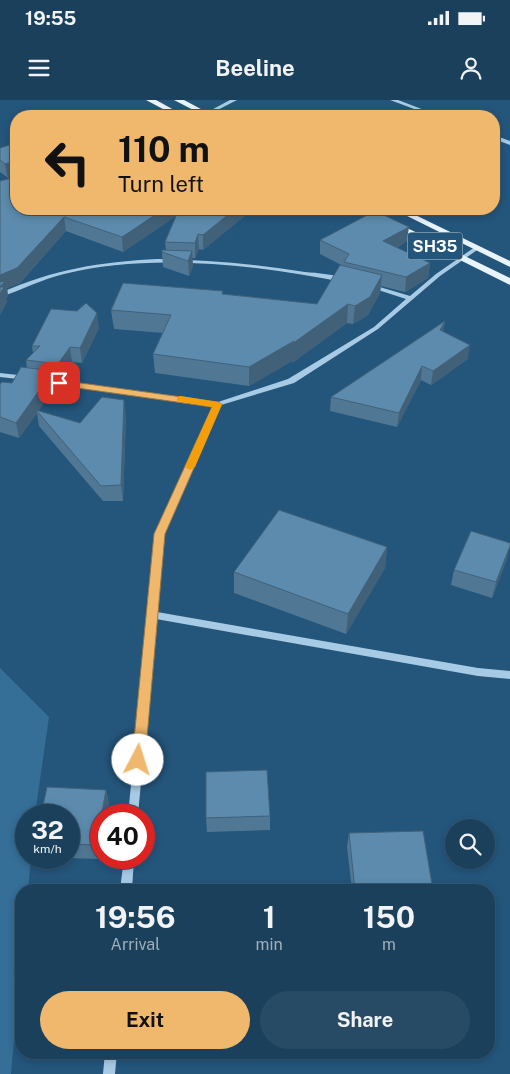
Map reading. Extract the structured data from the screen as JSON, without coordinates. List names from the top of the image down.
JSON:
{
  "streets": {
    "main road": ["SH35"]
  },
  "page": {
    "status": "19:55",
    "header": "Beeline",
    "turn": ["110 m", "Turn left"],
    "speed": "32 km/h",
    "limit": "40",
    "eta": [
      "19:56",
      "Arrival",
      "1",
      "min",
      "150",
      "m"
    ],
    "buttons": ["Exit", "Share"]
  }
}
